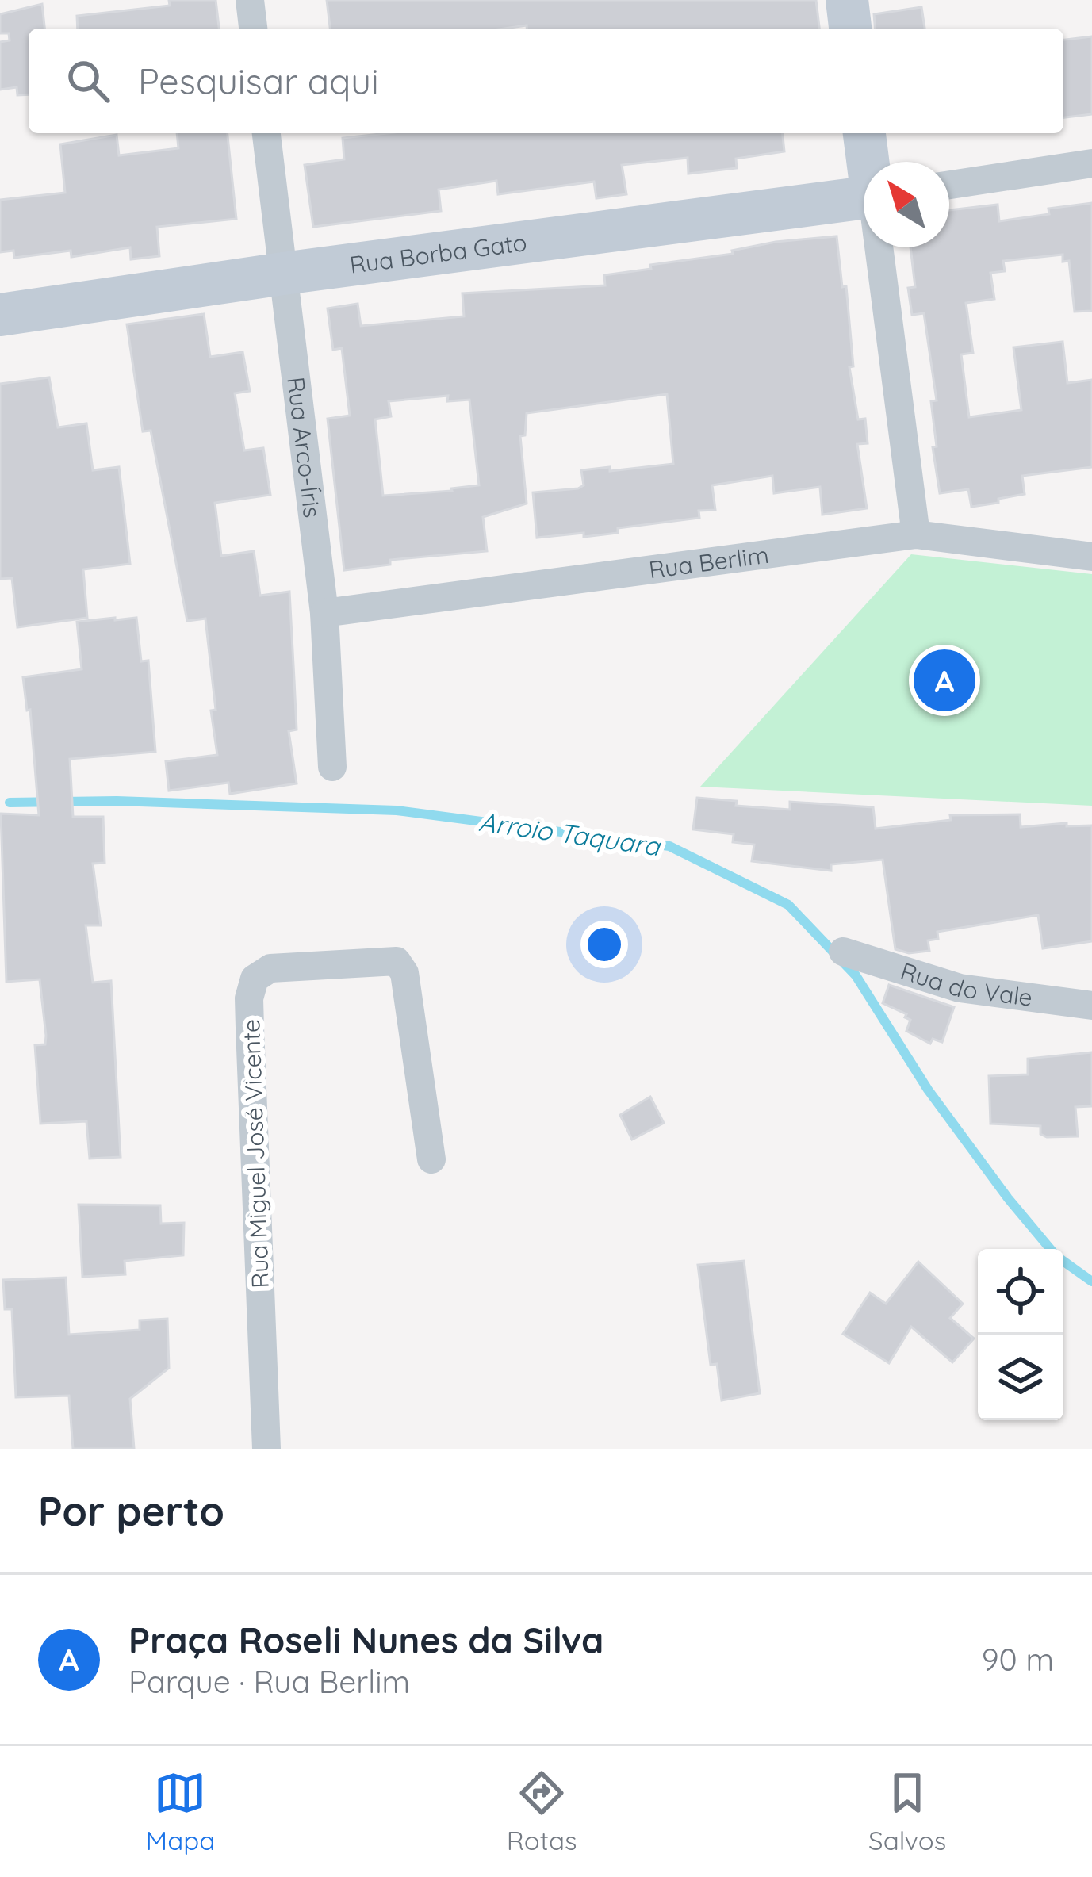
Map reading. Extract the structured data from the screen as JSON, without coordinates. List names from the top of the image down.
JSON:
{
  "streets": {
    "street": [
      "Rua Borba Gato",
      "Rua Arco-Íris",
      "Rua Berlim",
      "Rua do Vale",
      "Rua Miguel José Vicente"
    ]
  },
  "crossings": [
    ["Rua Borba Gato", "Rua Arco-Íris"],
    ["Rua Arco-Íris", "Rua Berlim"]
  ],
  "water": ["Arroio Taquara"],
  "north": "top left",
  "page": {
    "search": "Pesquisar aqui",
    "pins": "A",
    "heading": "Por perto",
    "list": [
      {
        "mark": "A",
        "name": "Praça Roseli Nunes da Silva",
        "note": "Parque · Rua Berlim",
        "value": "90 m"
      }
    ],
    "nav": ["Mapa", "Rotas", "Salvos"]
  }
}
